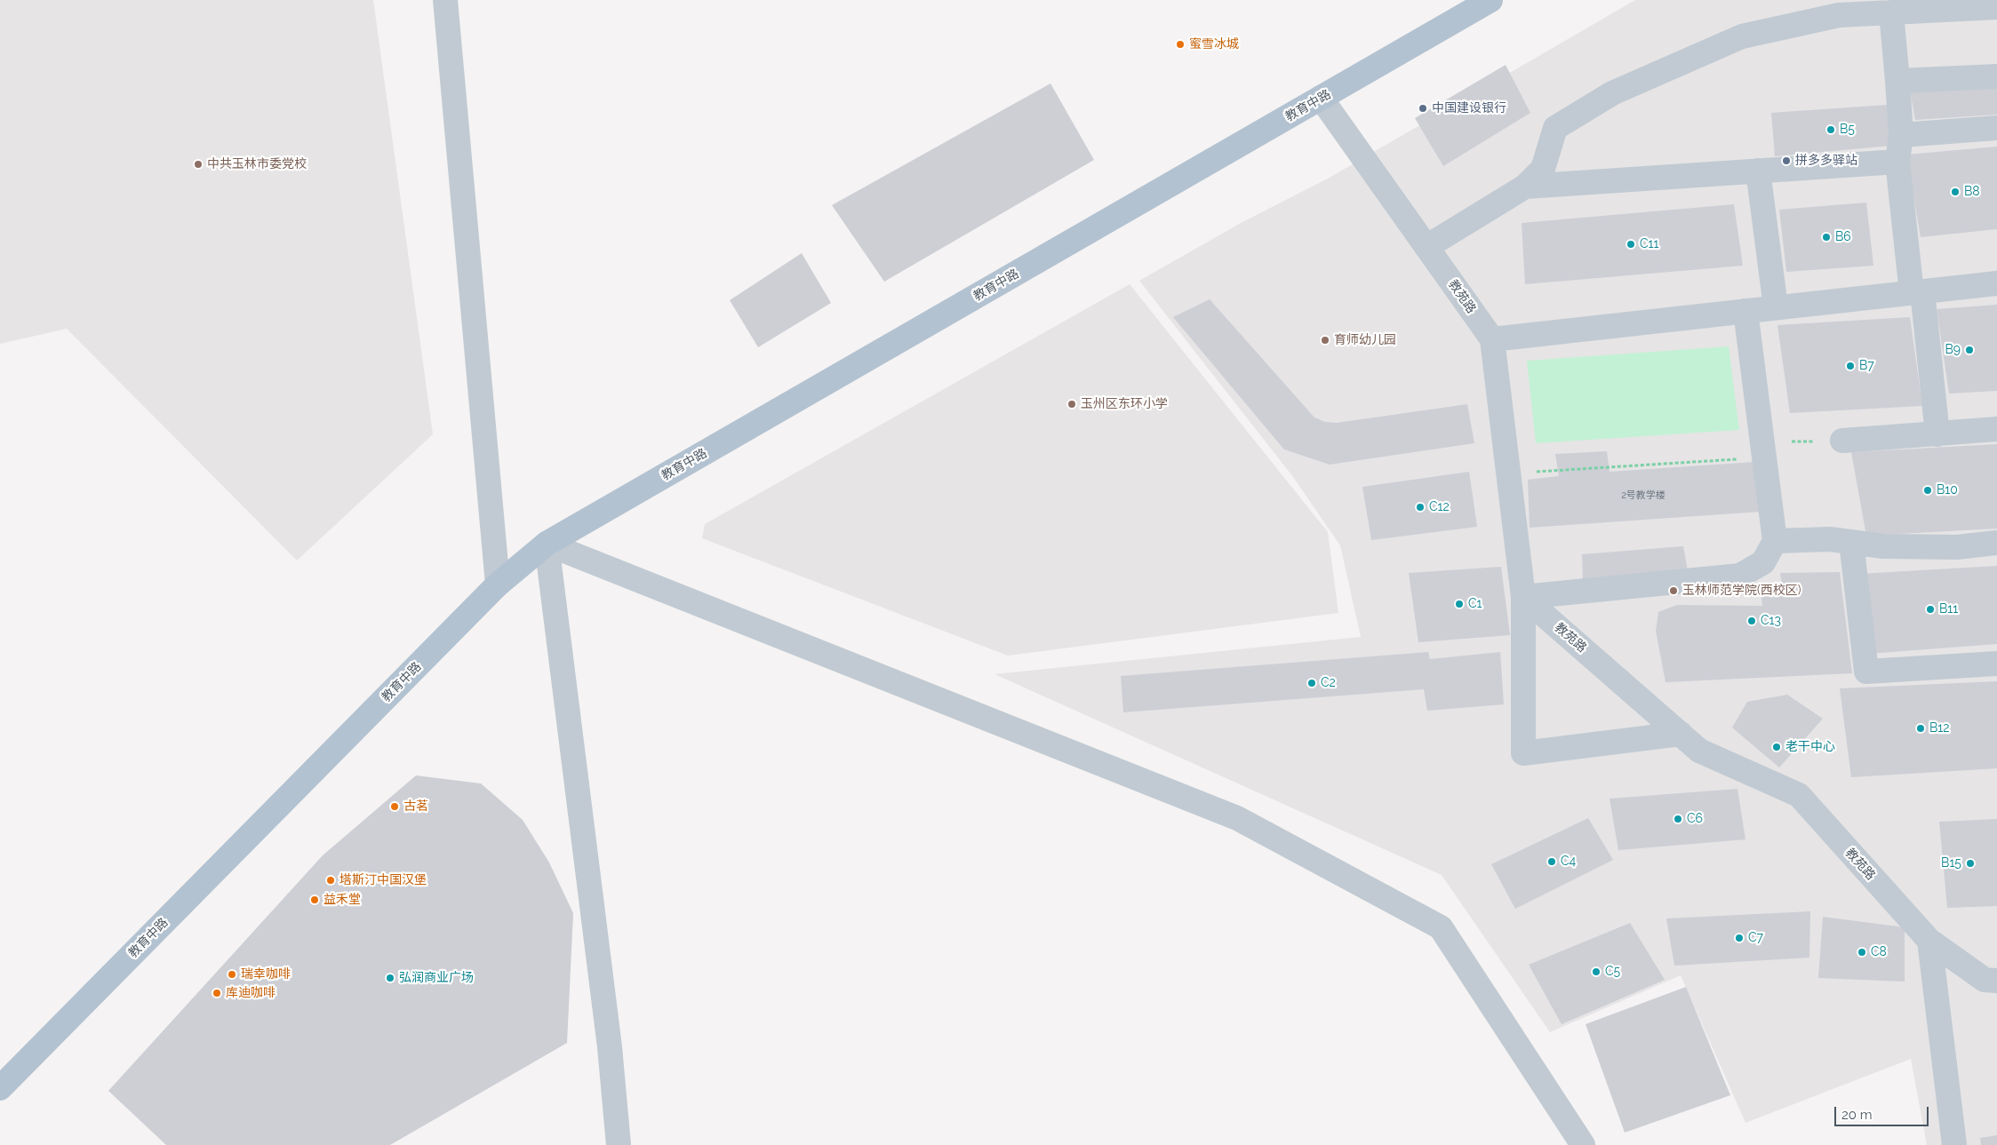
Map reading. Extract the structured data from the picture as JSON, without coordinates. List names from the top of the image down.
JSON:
{
  "streets": {
    "main road": ["教育中路"],
    "street": ["教苑路"]
  },
  "crossings": [
    ["教育中路", "教苑路"]
  ],
  "places": [
    "蜜雪冰城",
    "中国建设银行",
    "B5",
    "拼多多驿站",
    "中共玉林市委党校",
    "B8",
    "B6",
    "C11",
    "育师幼儿园",
    "B9",
    "B7",
    "玉州区东环小学",
    "B10",
    "C12",
    "玉林师范学院(西校区)",
    "C1",
    "B11",
    "C13",
    "C2",
    "B12",
    "老干中心",
    "古茗",
    "C6",
    "C4",
    "B15",
    "塔斯汀中国汉堡",
    "益禾堂",
    "C7",
    "C8",
    "C5",
    "瑞幸咖啡",
    "弘润商业广场",
    "库迪咖啡"
  ],
  "house_numbers": ["2号教学楼"],
  "scale_bar": "20 m"
}
